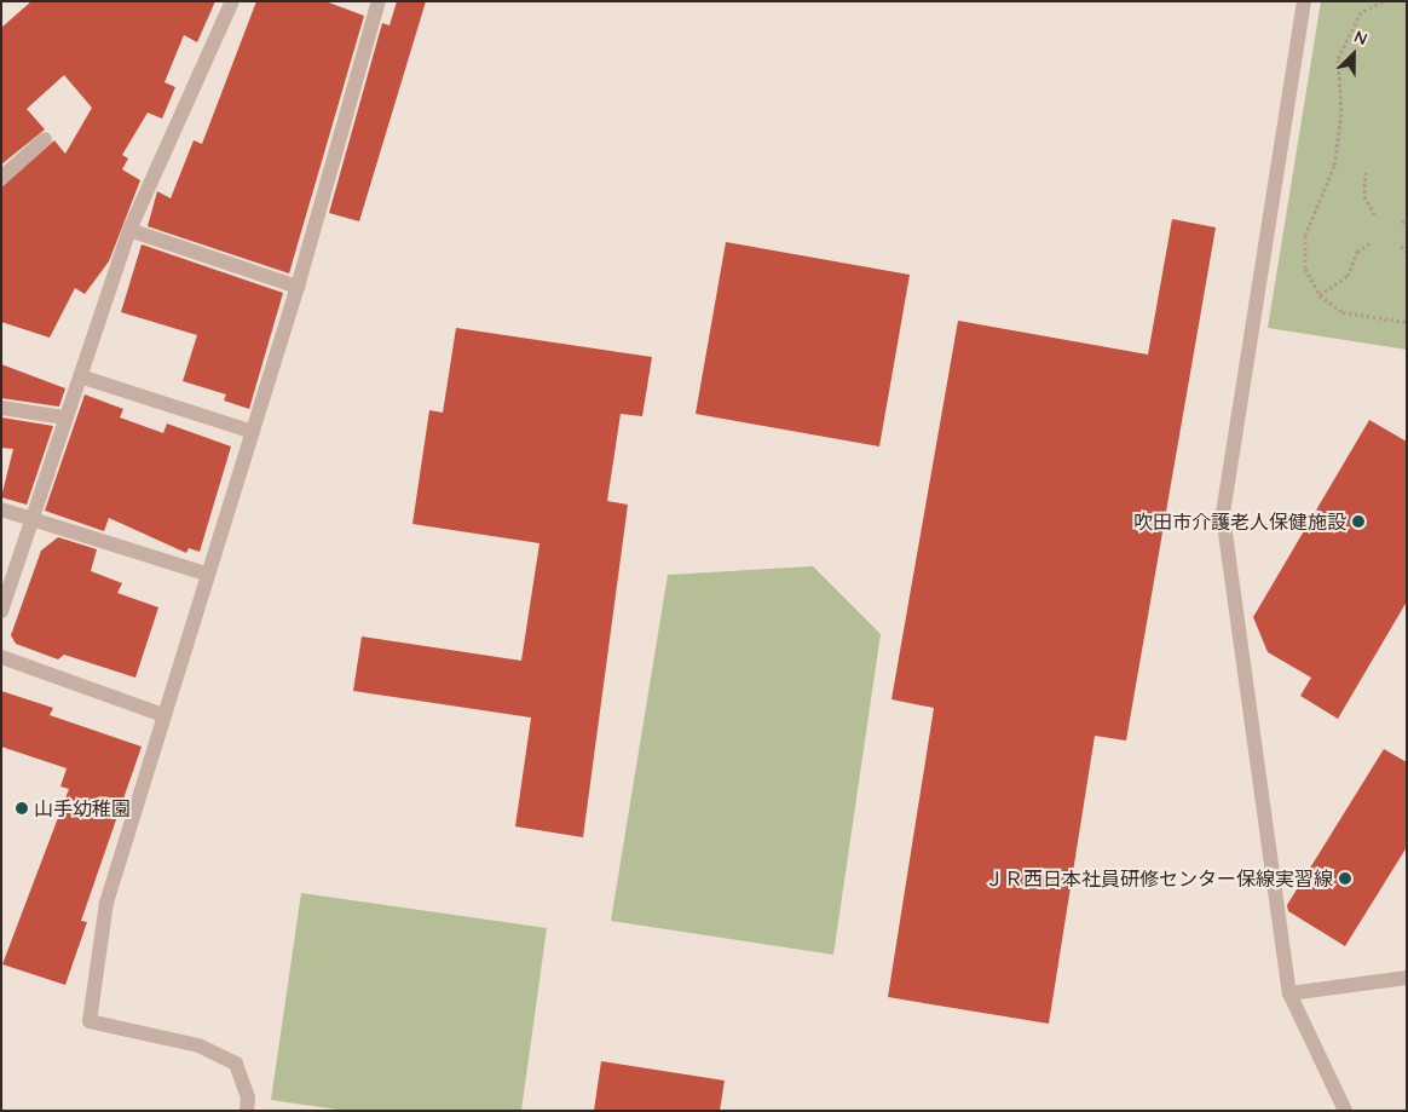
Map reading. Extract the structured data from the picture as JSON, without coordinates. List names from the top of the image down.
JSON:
{
  "places": ["吹田市介護老人保健施設", "山手幼稚園", "ＪＲ西日本社員研修センター保線実習線"],
  "north": "top right"
}
